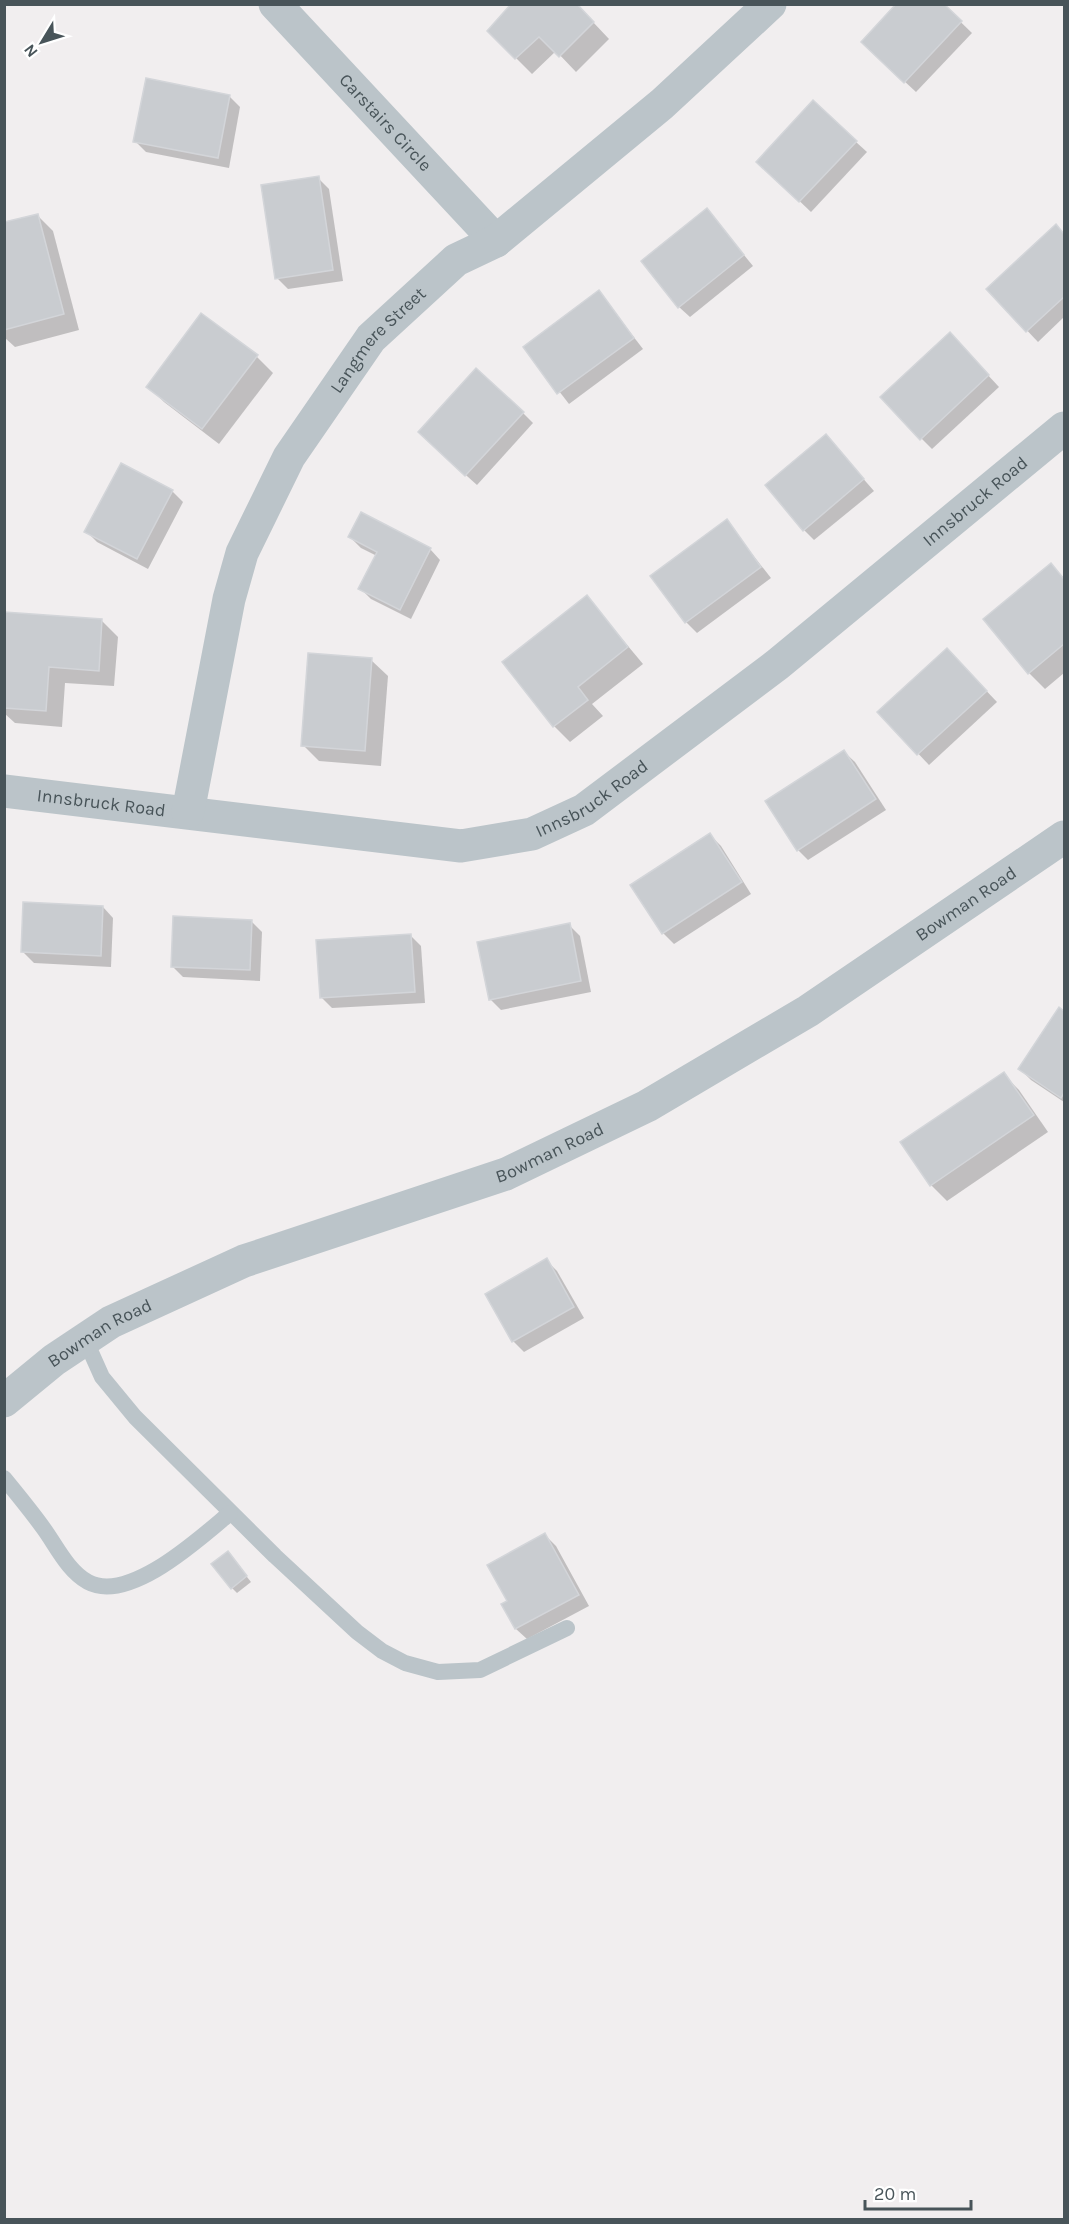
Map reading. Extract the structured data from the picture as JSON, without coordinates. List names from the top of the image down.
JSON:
{
  "streets": {
    "street": [
      "Carstairs Circle",
      "Langmere Street",
      "Innsbruck Road",
      "Bowman Road"
    ]
  },
  "crossings": [
    ["Carstairs Circle", "Langmere Street"],
    ["Langmere Street", "Innsbruck Road"]
  ],
  "scale_bar": "20 m",
  "north": "bottom left"
}
